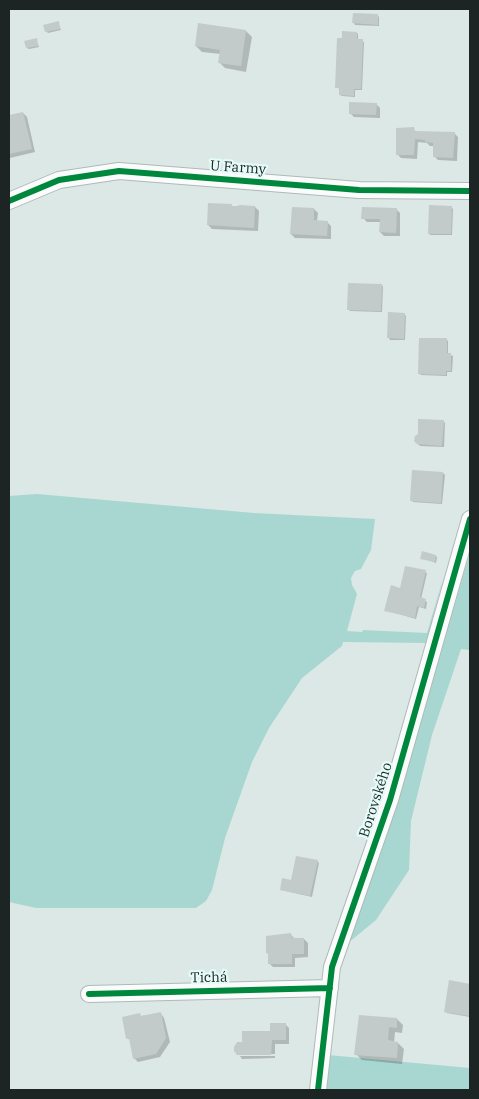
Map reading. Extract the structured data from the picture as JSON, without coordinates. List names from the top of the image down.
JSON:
{
  "streets": {
    "street": ["U Farmy", "Borovského", "Tichá"]
  },
  "crossings": [
    ["Borovského", "Tichá"]
  ]
}
